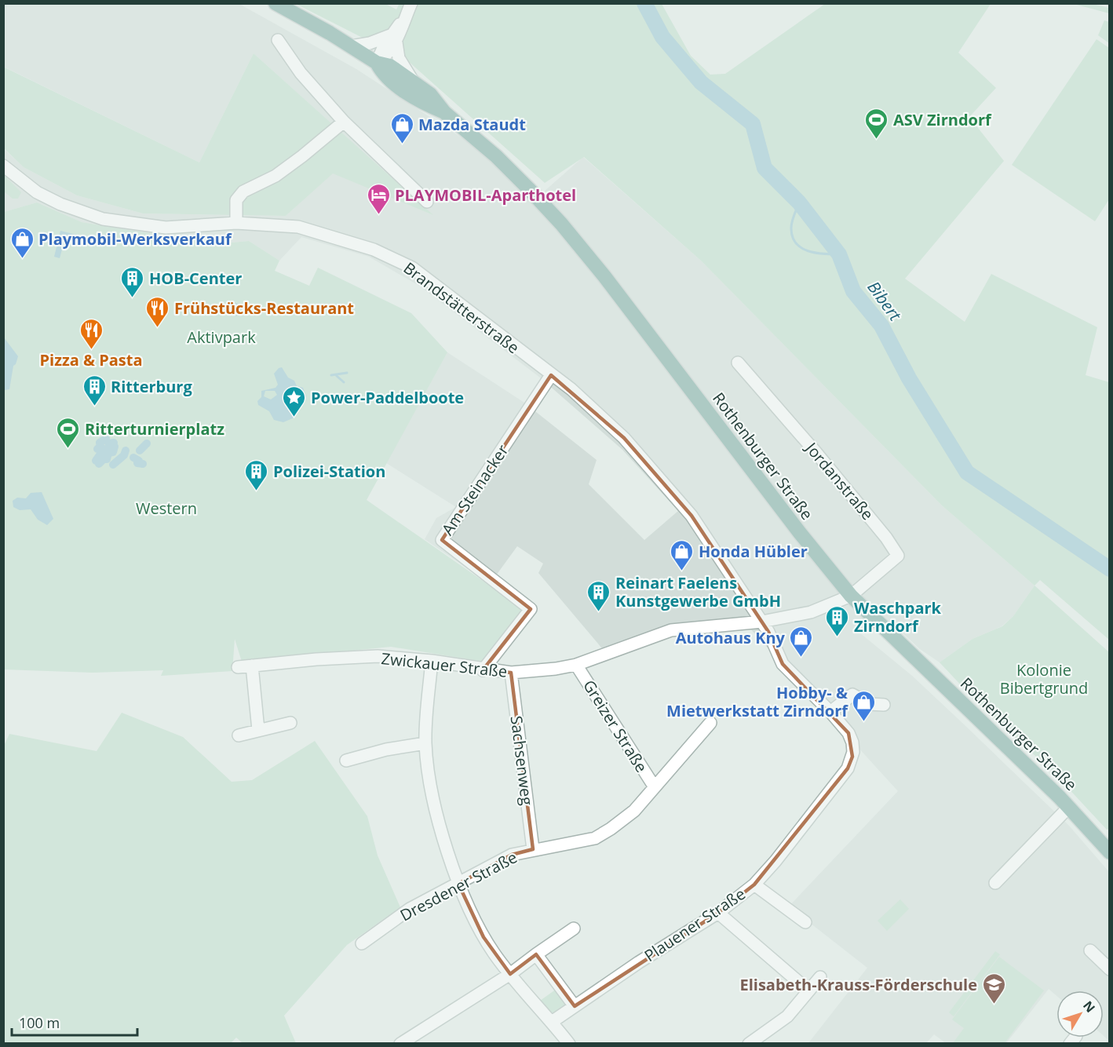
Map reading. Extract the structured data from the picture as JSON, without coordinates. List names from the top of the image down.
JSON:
{
  "streets": {
    "main road": ["Rothenburger Straße"],
    "street": [
      "Brandstätterstraße",
      "Jordanstraße",
      "Am Steinacker",
      "Zwickauer Straße",
      "Greizer Straße",
      "Sachsenweg",
      "Dresdener Straße",
      "Plauener Straße"
    ]
  },
  "crossings": [
    ["Brandstätterstraße", "Am Steinacker"],
    ["Brandstätterstraße", "Zwickauer Straße"],
    ["Brandstätterstraße", "Plauener Straße"],
    ["Rothenburger Straße", "Jordanstraße"],
    ["Rothenburger Straße", "Zwickauer Straße"],
    ["Jordanstraße", "Zwickauer Straße"],
    ["Am Steinacker", "Zwickauer Straße"],
    ["Zwickauer Straße", "Greizer Straße"],
    ["Zwickauer Straße", "Sachsenweg"],
    ["Zwickauer Straße", "Plauener Straße"],
    ["Greizer Straße", "Dresdener Straße"],
    ["Sachsenweg", "Dresdener Straße"]
  ],
  "water": ["Bibert"],
  "parks": ["Aktivpark", "Western", "Kolonie Bibertgrund"],
  "places": {
    "sports": ["ASV Zirndorf", "Ritterturnierplatz"],
    "shop": [
      "Mazda Staudt",
      "Playmobil-Werksverkauf",
      "Honda Hübler",
      "Autohaus Kny",
      "Hobby- & Mietwerkstatt Zirndorf"
    ],
    "hotel": ["PLAYMOBIL-Aparthotel"],
    "building": [
      "HOB-Center",
      "Ritterburg",
      "Polizei-Station",
      "Reinart Faelens Kunstgewerbe GmbH",
      "Waschpark Zirndorf"
    ],
    "restaurant": ["Frühstücks-Restaurant", "Pizza & Pasta"],
    "place": ["Power-Paddelboote"],
    "school or university": ["Elisabeth-Krauss-Förderschule"]
  },
  "scale_bar": "100 m",
  "north": "top right"
}
